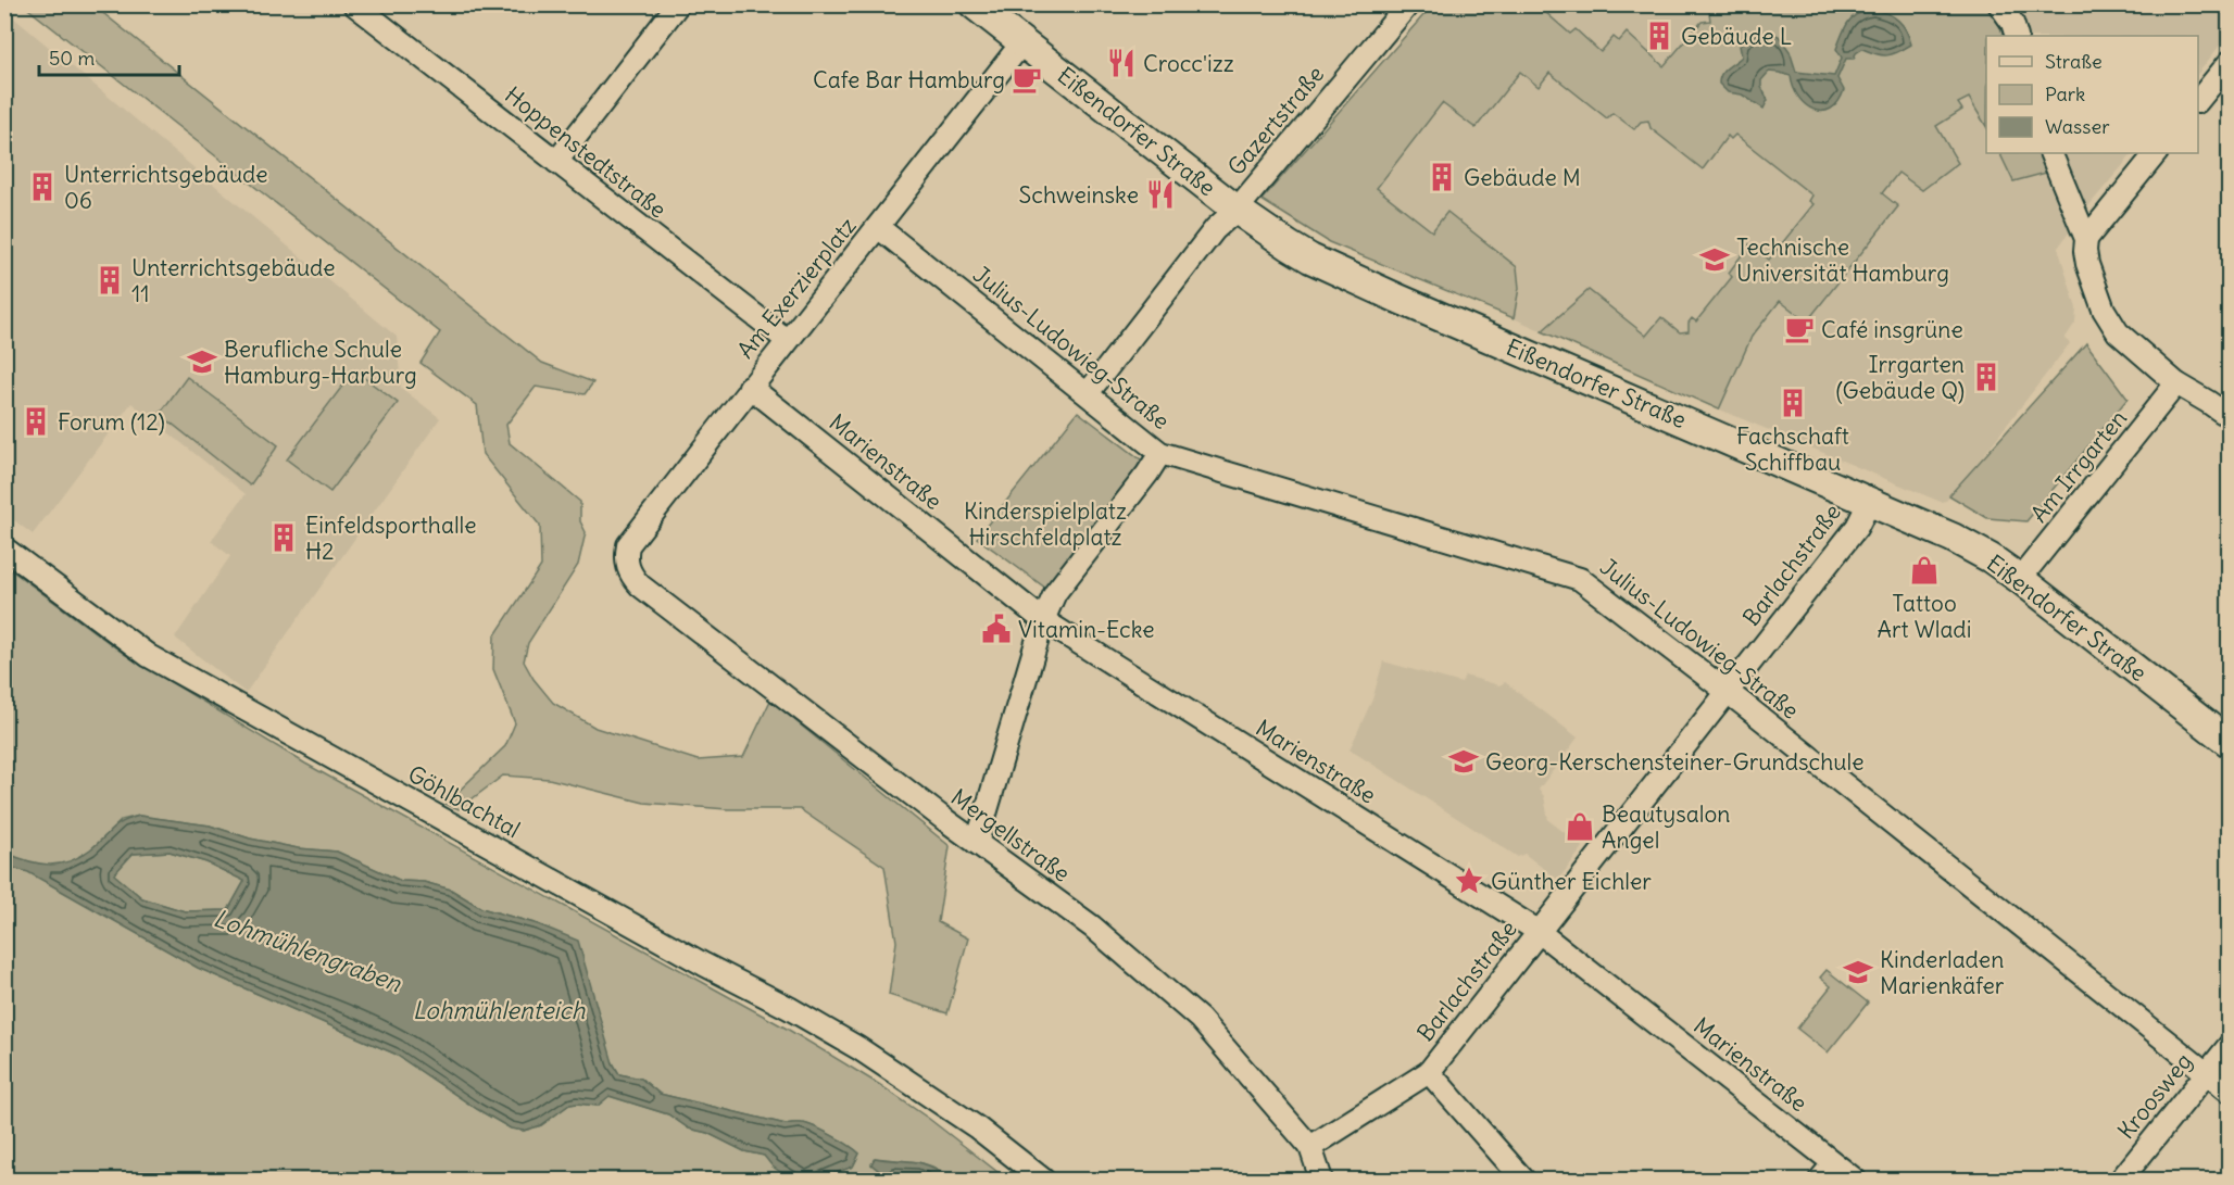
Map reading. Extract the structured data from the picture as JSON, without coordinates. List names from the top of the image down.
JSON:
{
  "streets": {
    "main road": ["Eißendorfer Straße"],
    "street": [
      "Gazertstraße",
      "Hoppenstedtstraße",
      "Am Exerzierplatz",
      "Julius-Ludowieg-Straße",
      "Marienstraße",
      "Am Irrgarten",
      "Barlachstraße",
      "Göhlbachtal",
      "Mergellstraße",
      "Kroosweg"
    ]
  },
  "crossings": [
    ["Gazertstraße", "Eißendorfer Straße"],
    ["Gazertstraße", "Julius-Ludowieg-Straße"],
    ["Eißendorfer Straße", "Am Exerzierplatz"],
    ["Eißendorfer Straße", "Am Irrgarten"],
    ["Eißendorfer Straße", "Barlachstraße"],
    ["Hoppenstedtstraße", "Am Exerzierplatz"],
    ["Am Exerzierplatz", "Julius-Ludowieg-Straße"],
    ["Am Exerzierplatz", "Marienstraße"],
    ["Am Exerzierplatz", "Mergellstraße"],
    ["Julius-Ludowieg-Straße", "Barlachstraße"],
    ["Julius-Ludowieg-Straße", "Kroosweg"],
    ["Marienstraße", "Barlachstraße"],
    ["Barlachstraße", "Mergellstraße"]
  ],
  "water": ["Lohmühlengraben", "Lohmühlenteich"],
  "parks": ["Kinderspielplatz Hirschfeldplatz"],
  "places": {
    "building": [
      "Gebäude L",
      "Gebäude M",
      "Unterrichtsgebäude 06",
      "Unterrichtsgebäude 11",
      "Irrgarten (Gebäude Q)",
      "Fachschaft Schiffbau",
      "Forum (12)",
      "Einfeldsporthalle H2"
    ],
    "restaurant": ["Crocc'izz", "Schweinske"],
    "cafe": ["Cafe Bar Hamburg", "Café insgrüne"],
    "school or university": [
      "Technische Universität Hamburg",
      "Berufliche Schule Hamburg-Harburg",
      "Georg-Kerschensteiner-Grundschule",
      "Kinderladen Marienkäfer"
    ],
    "shop": ["Tattoo Art Wladi", "Beautysalon Angel"],
    "public building": ["Vitamin-Ecke"],
    "place": ["Günther Eichler"]
  },
  "legend": ["Straße", "Park", "Wasser"],
  "scale_bar": "50 m"
}
